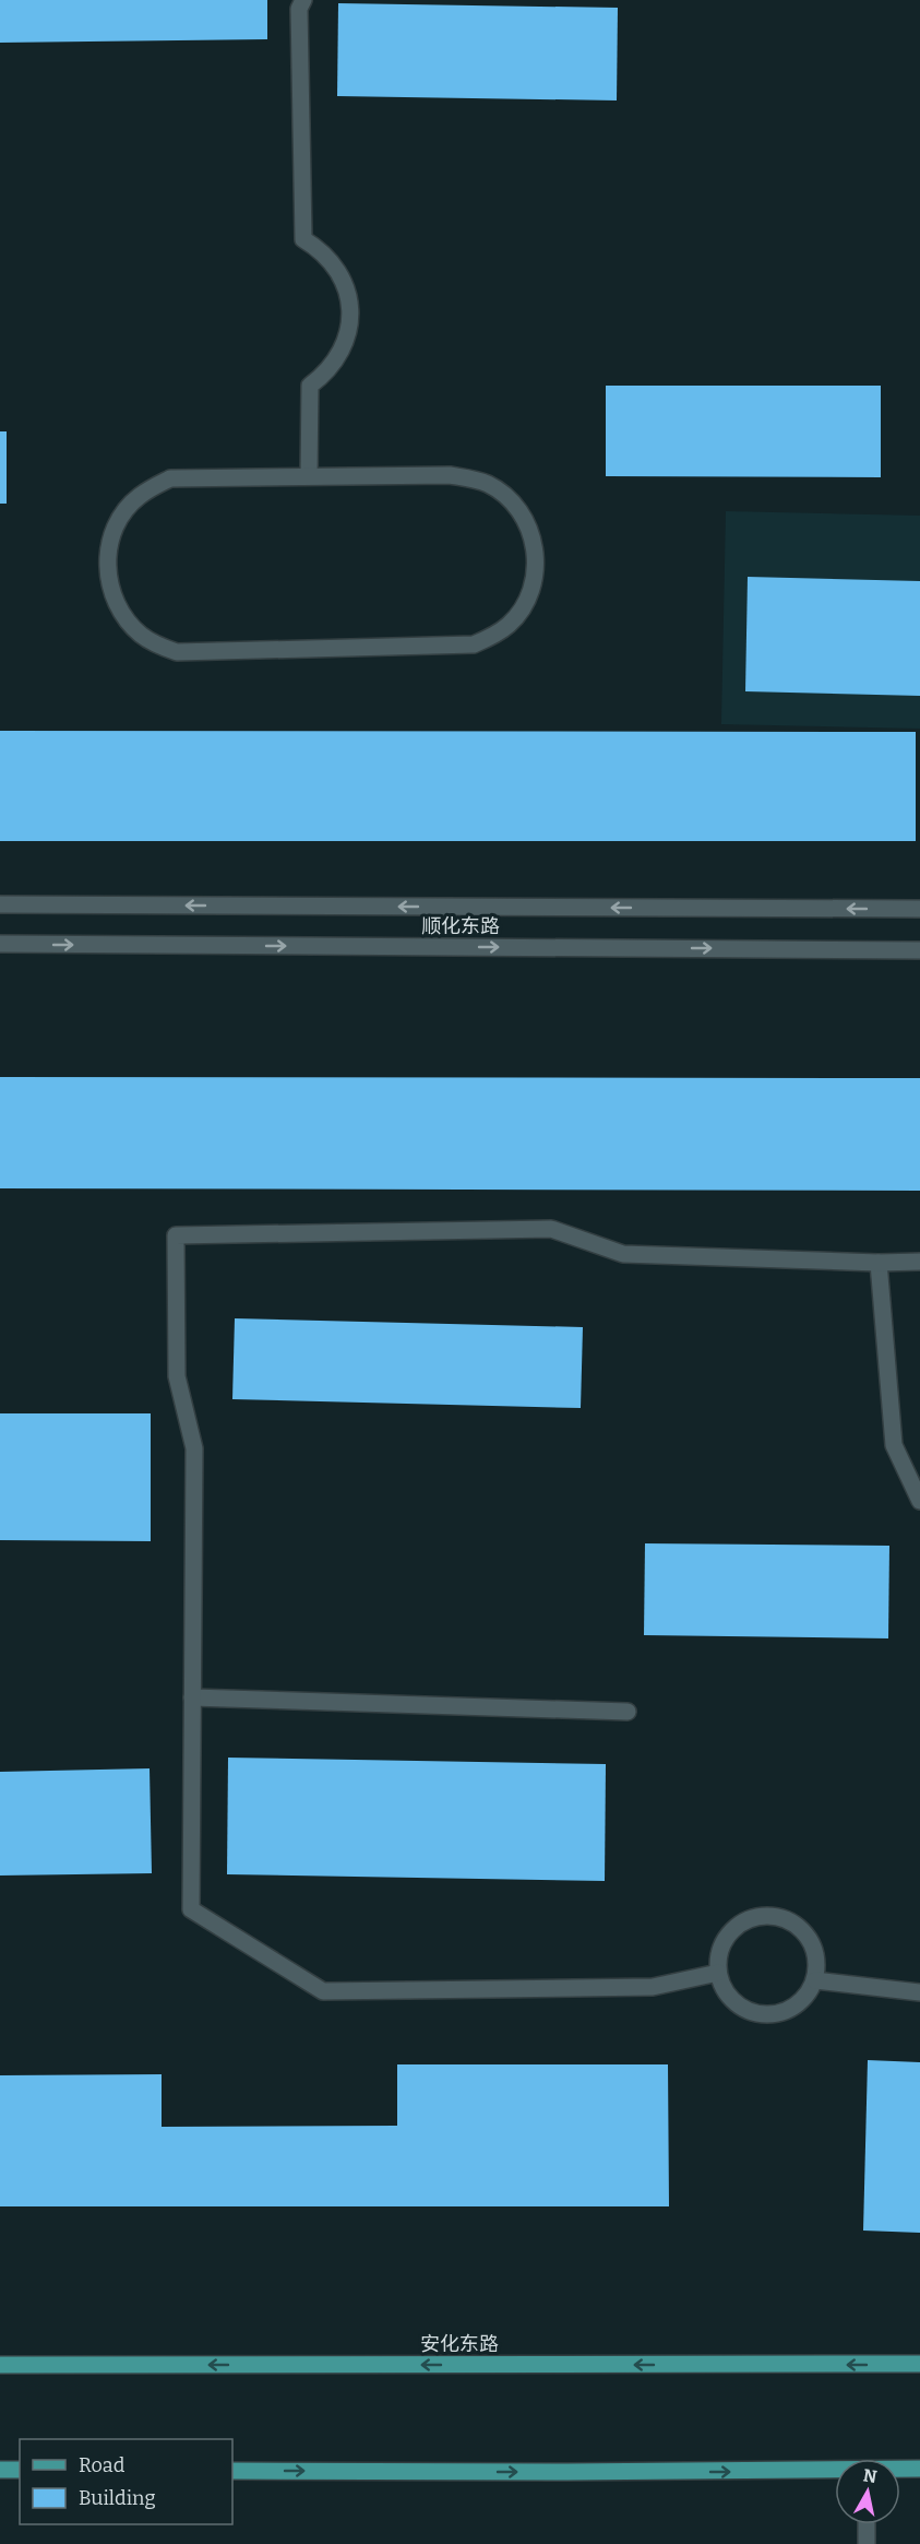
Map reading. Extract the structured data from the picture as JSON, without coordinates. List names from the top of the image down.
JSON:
{
  "streets": {
    "main road": ["安化东路"],
    "street": ["顺化东路"]
  },
  "legend": ["Road", "Building"],
  "north": "top"
}
